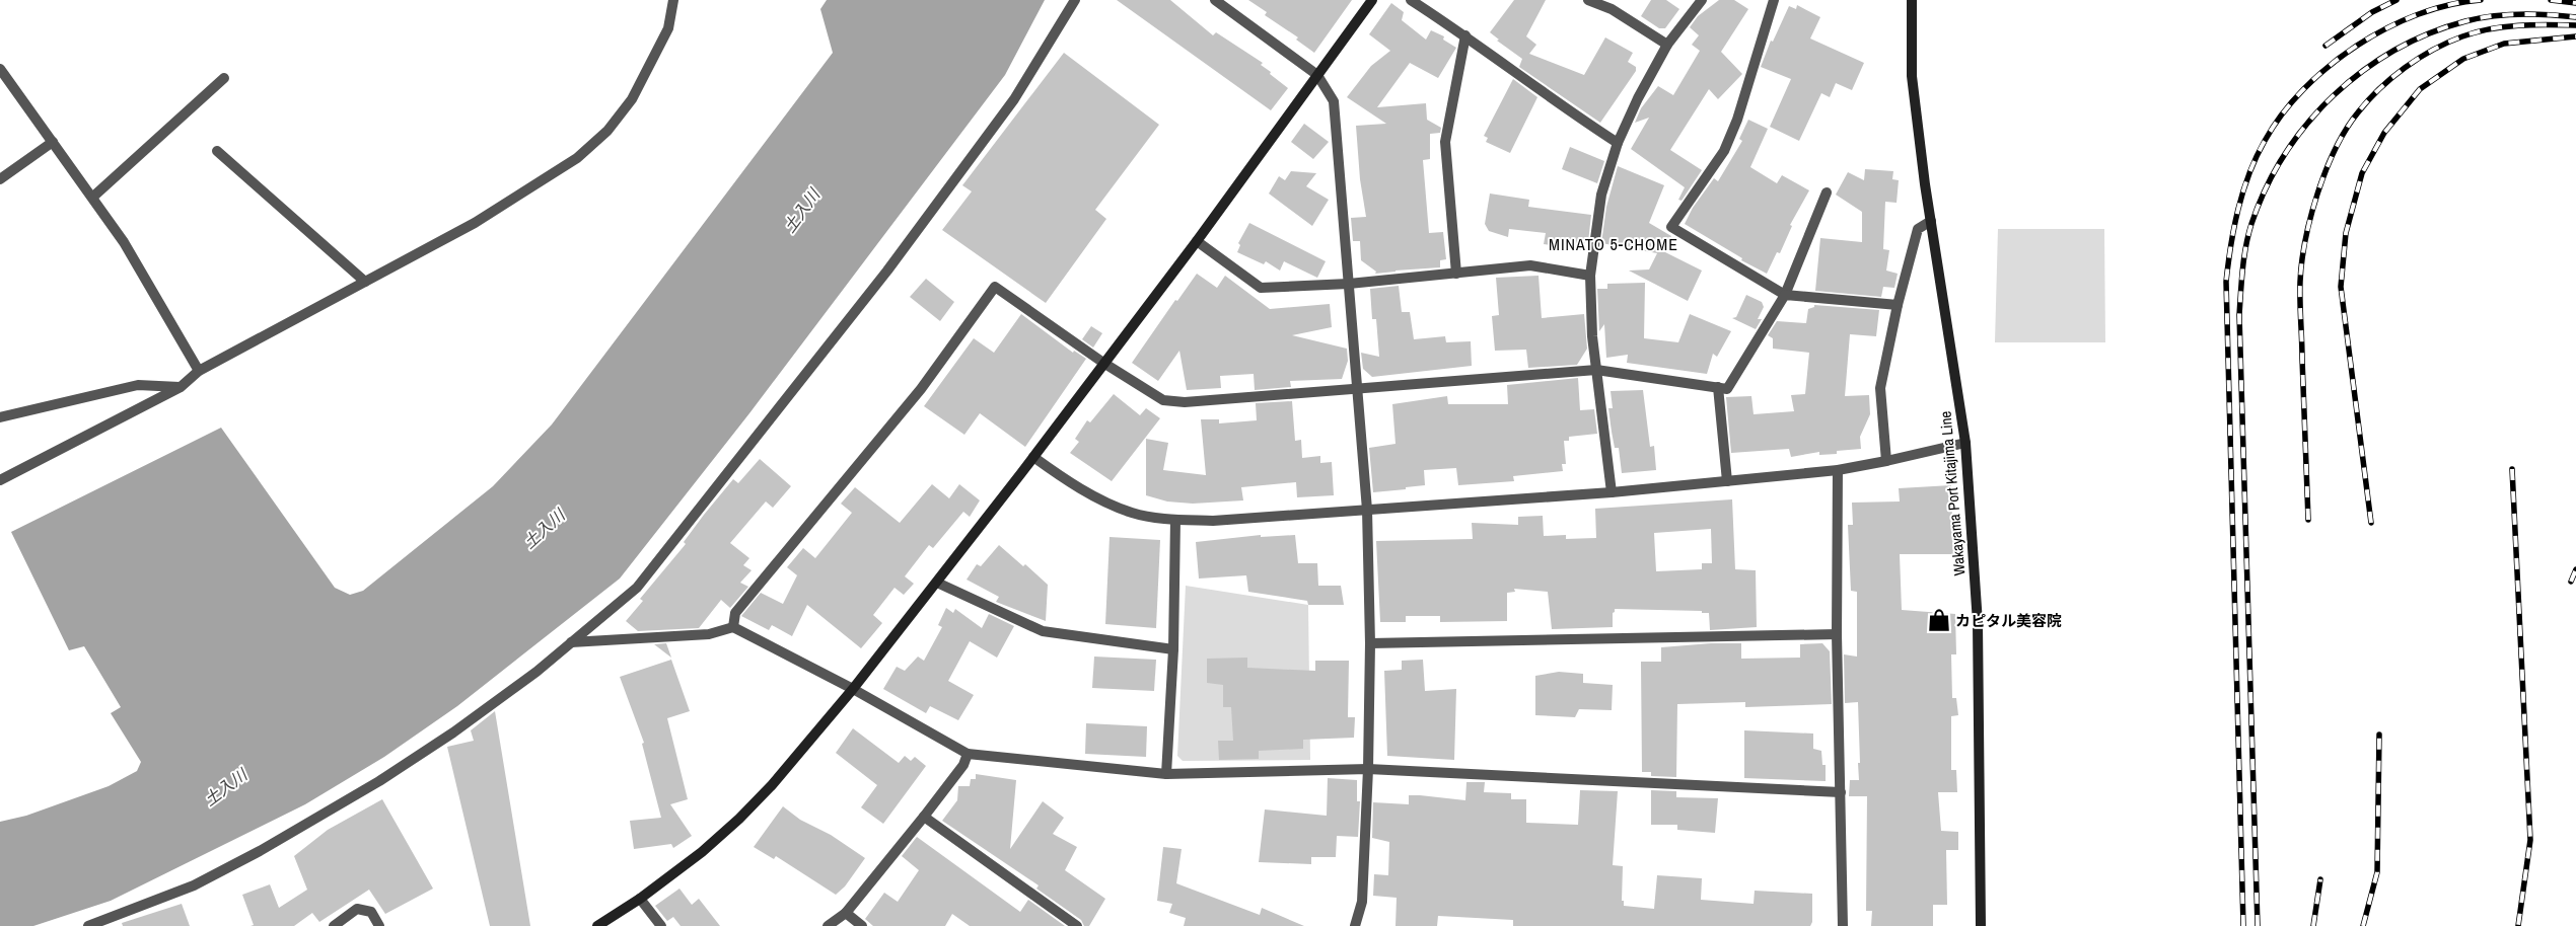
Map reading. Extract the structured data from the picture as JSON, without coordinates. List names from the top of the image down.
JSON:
{
  "streets": {
    "street": ["Wakayama Port Kitajima Line"]
  },
  "districts": ["MINATO 5-CHOME"],
  "water": ["土入川"],
  "places": {
    "shop": ["カピタル美容院"]
  }
}
